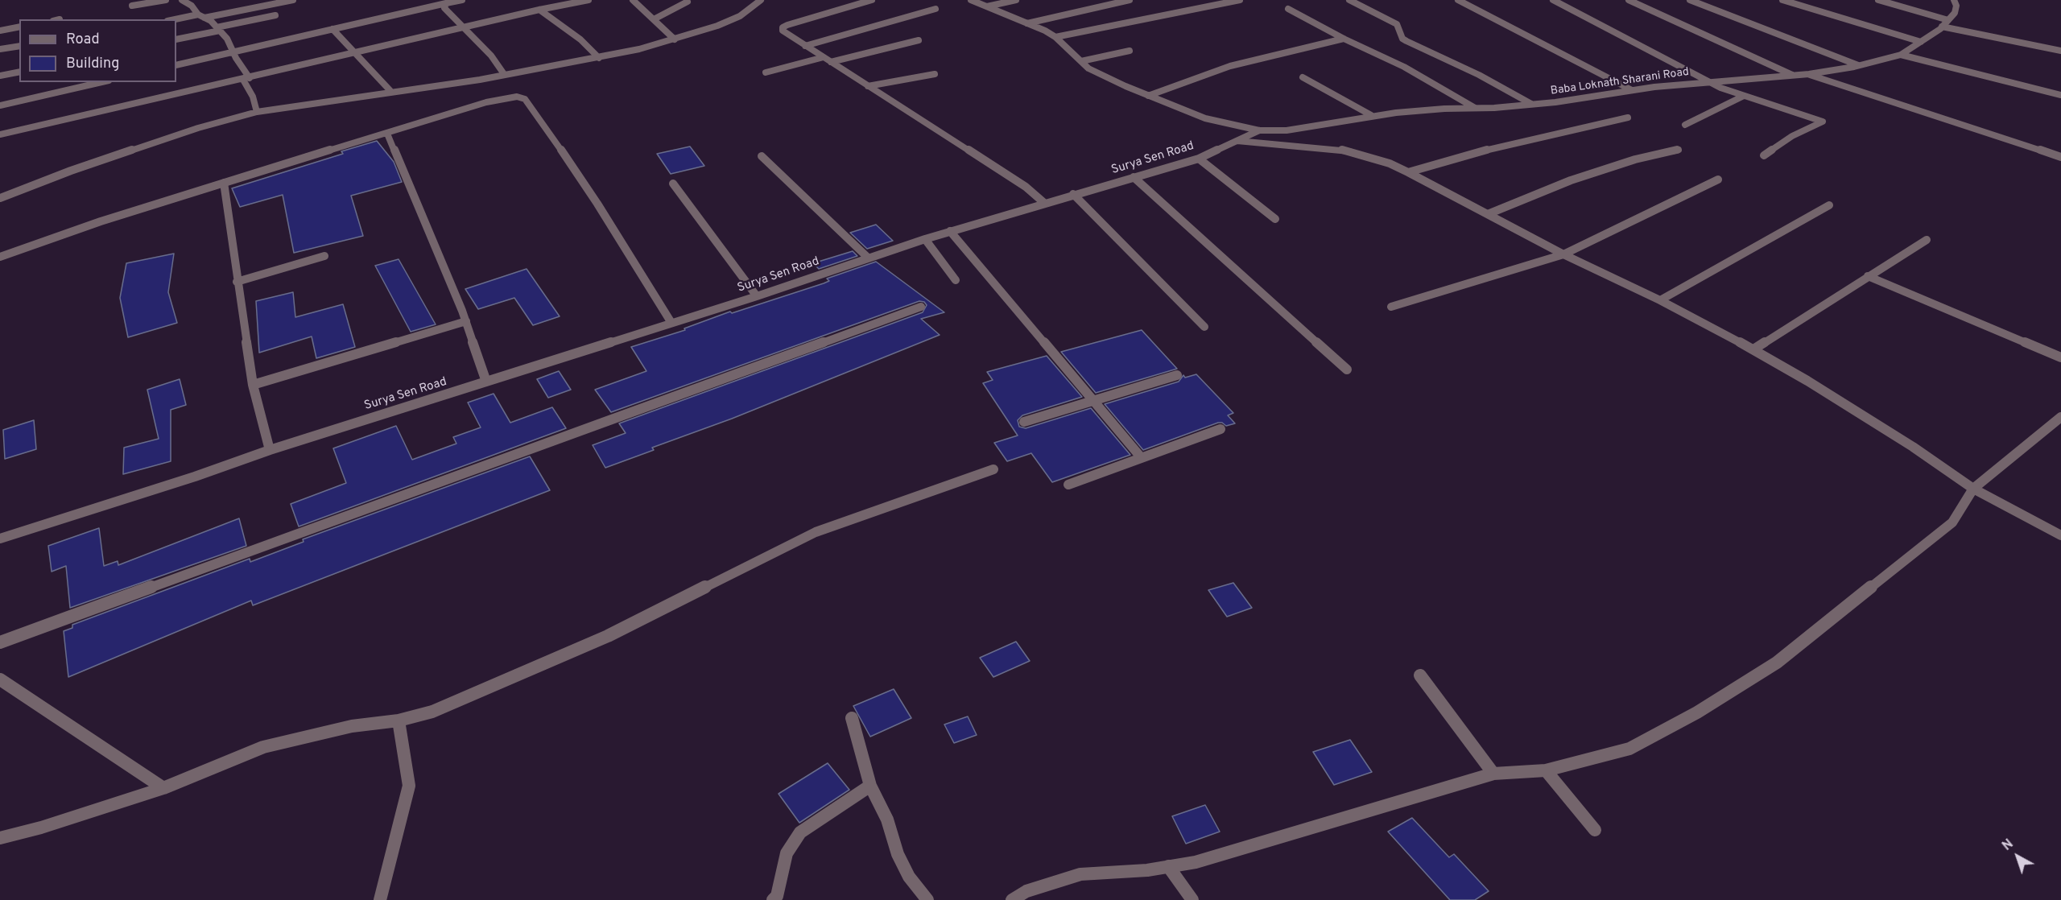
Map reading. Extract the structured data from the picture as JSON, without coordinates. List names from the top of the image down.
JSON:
{
  "streets": {
    "street": ["Baba Loknath Sharani Road", "Surya Sen Road"]
  },
  "crossings": [
    ["Baba Loknath Sharani Road", "Surya Sen Road"]
  ],
  "legend": ["Road", "Building"],
  "north": "top left"
}
